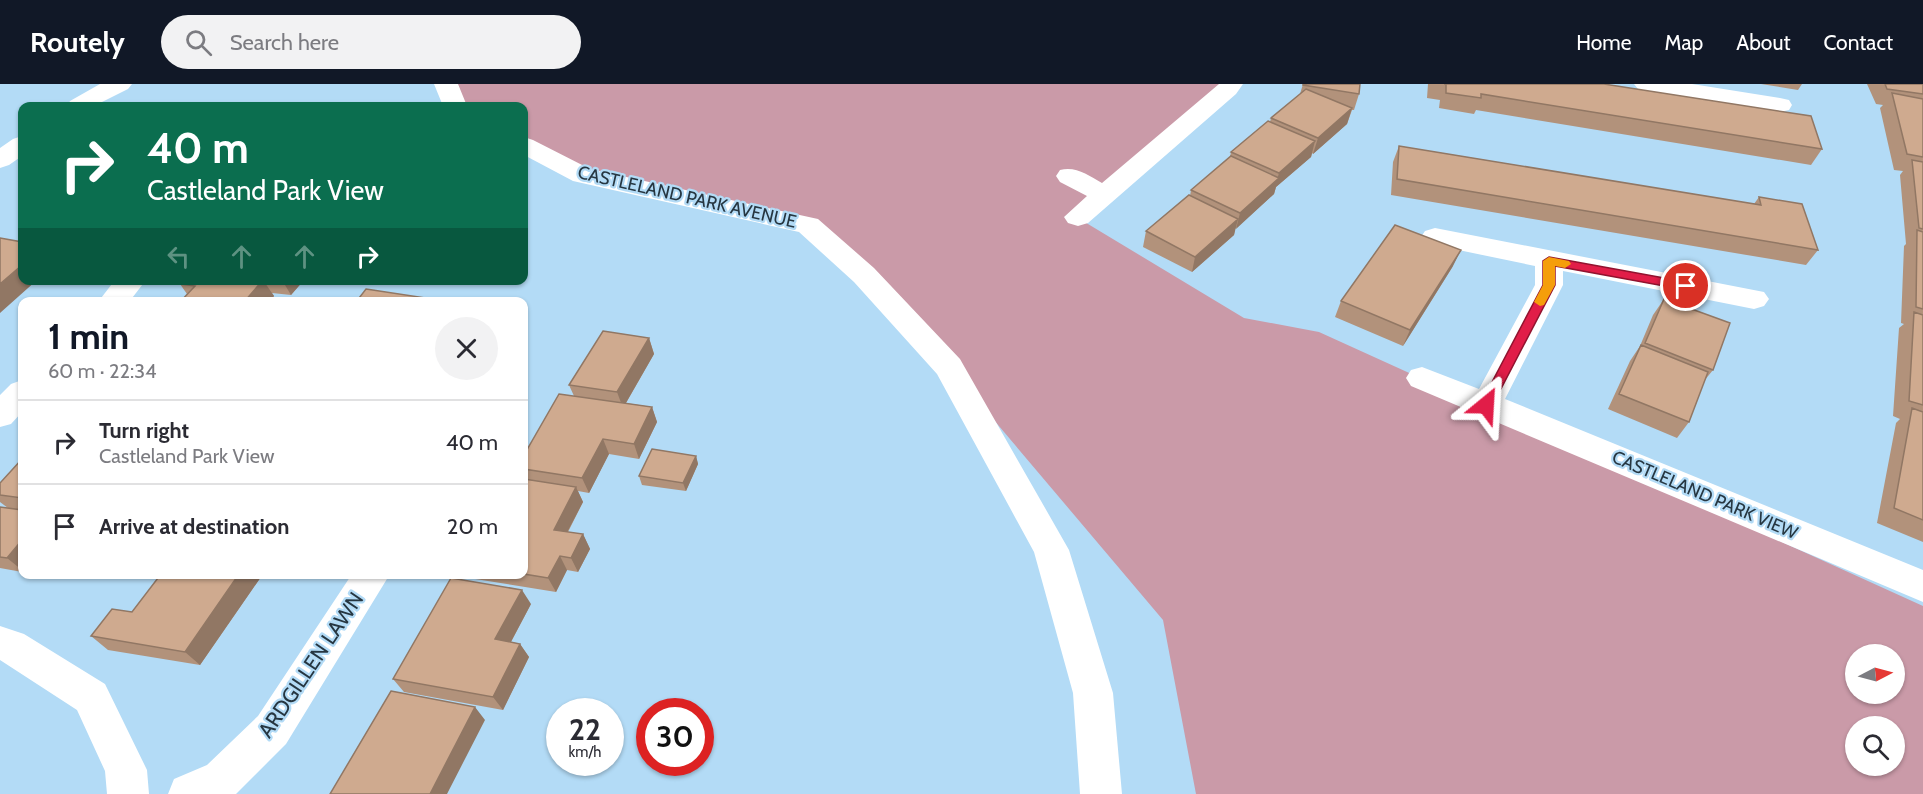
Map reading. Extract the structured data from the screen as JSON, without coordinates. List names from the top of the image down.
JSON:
{
  "streets": {
    "street": ["CASTLELAND PARK AVENUE", "CASTLELAND PARK VIEW", "ARDGILLEN LAWN"]
  },
  "north": "right",
  "page": {
    "header": "Routely",
    "search": "Search here",
    "nav": [
      "Home",
      "Map",
      "About",
      "Contact"
    ],
    "turn": ["40 m", "Castleland Park View"],
    "heading": ["1 min", "60 m · 22:34"],
    "list": [
      {
        "name": "Turn right",
        "note": "Castleland Park View",
        "value": "40 m"
      },
      {
        "name": "Arrive at destination",
        "value": "20 m"
      }
    ],
    "speed": "22 km/h",
    "limit": "30"
  }
}
